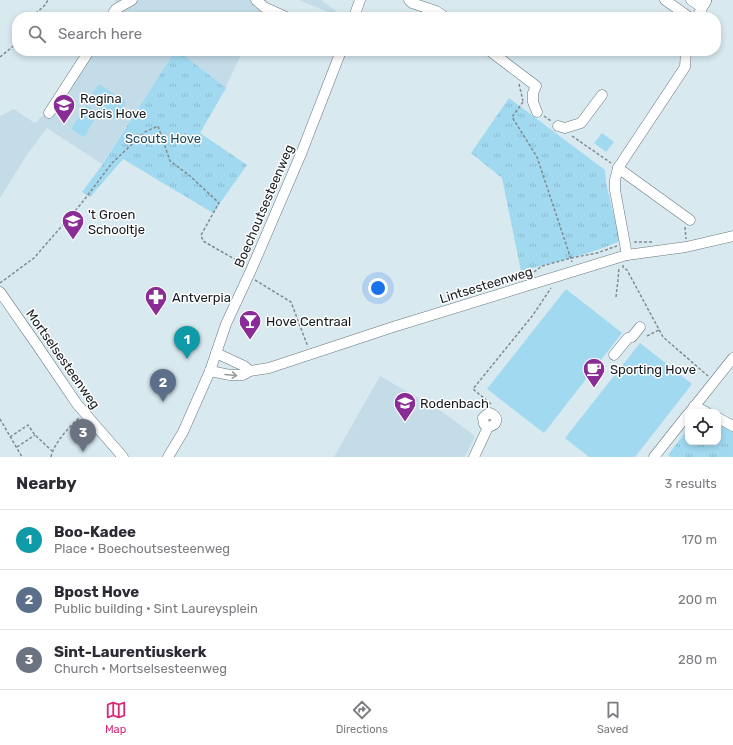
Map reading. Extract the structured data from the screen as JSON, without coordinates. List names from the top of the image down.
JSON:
{
  "streets": {
    "street": ["Boechoutsesteenweg", "Lintsesteenweg", "Mortselsesteenweg"]
  },
  "crossings": [
    ["Boechoutsesteenweg", "Lintsesteenweg"]
  ],
  "parks": ["Scouts Hove"],
  "places": {
    "school or university": ["Regina Pacis Hove", "'t Groen Schooltje", "Rodenbach"],
    "pharmacy": ["Antverpia"],
    "bar": ["Hove Centraal"],
    "cafe": ["Sporting Hove"]
  },
  "page": {
    "search": "Search here",
    "pins": ["1", "2", "3"],
    "heading": ["Nearby", "3 results"],
    "list": [
      {
        "mark": "1",
        "name": "Boo-Kadee",
        "note": "Place · Boechoutsesteenweg",
        "value": "170 m"
      },
      {
        "mark": "2",
        "name": "Bpost Hove",
        "note": "Public building · Sint Laureysplein",
        "value": "200 m"
      },
      {
        "mark": "3",
        "name": "Sint-Laurentiuskerk",
        "note": "Church · Mortselsesteenweg",
        "value": "280 m"
      }
    ],
    "nav": ["Map", "Directions", "Saved"]
  }
}
